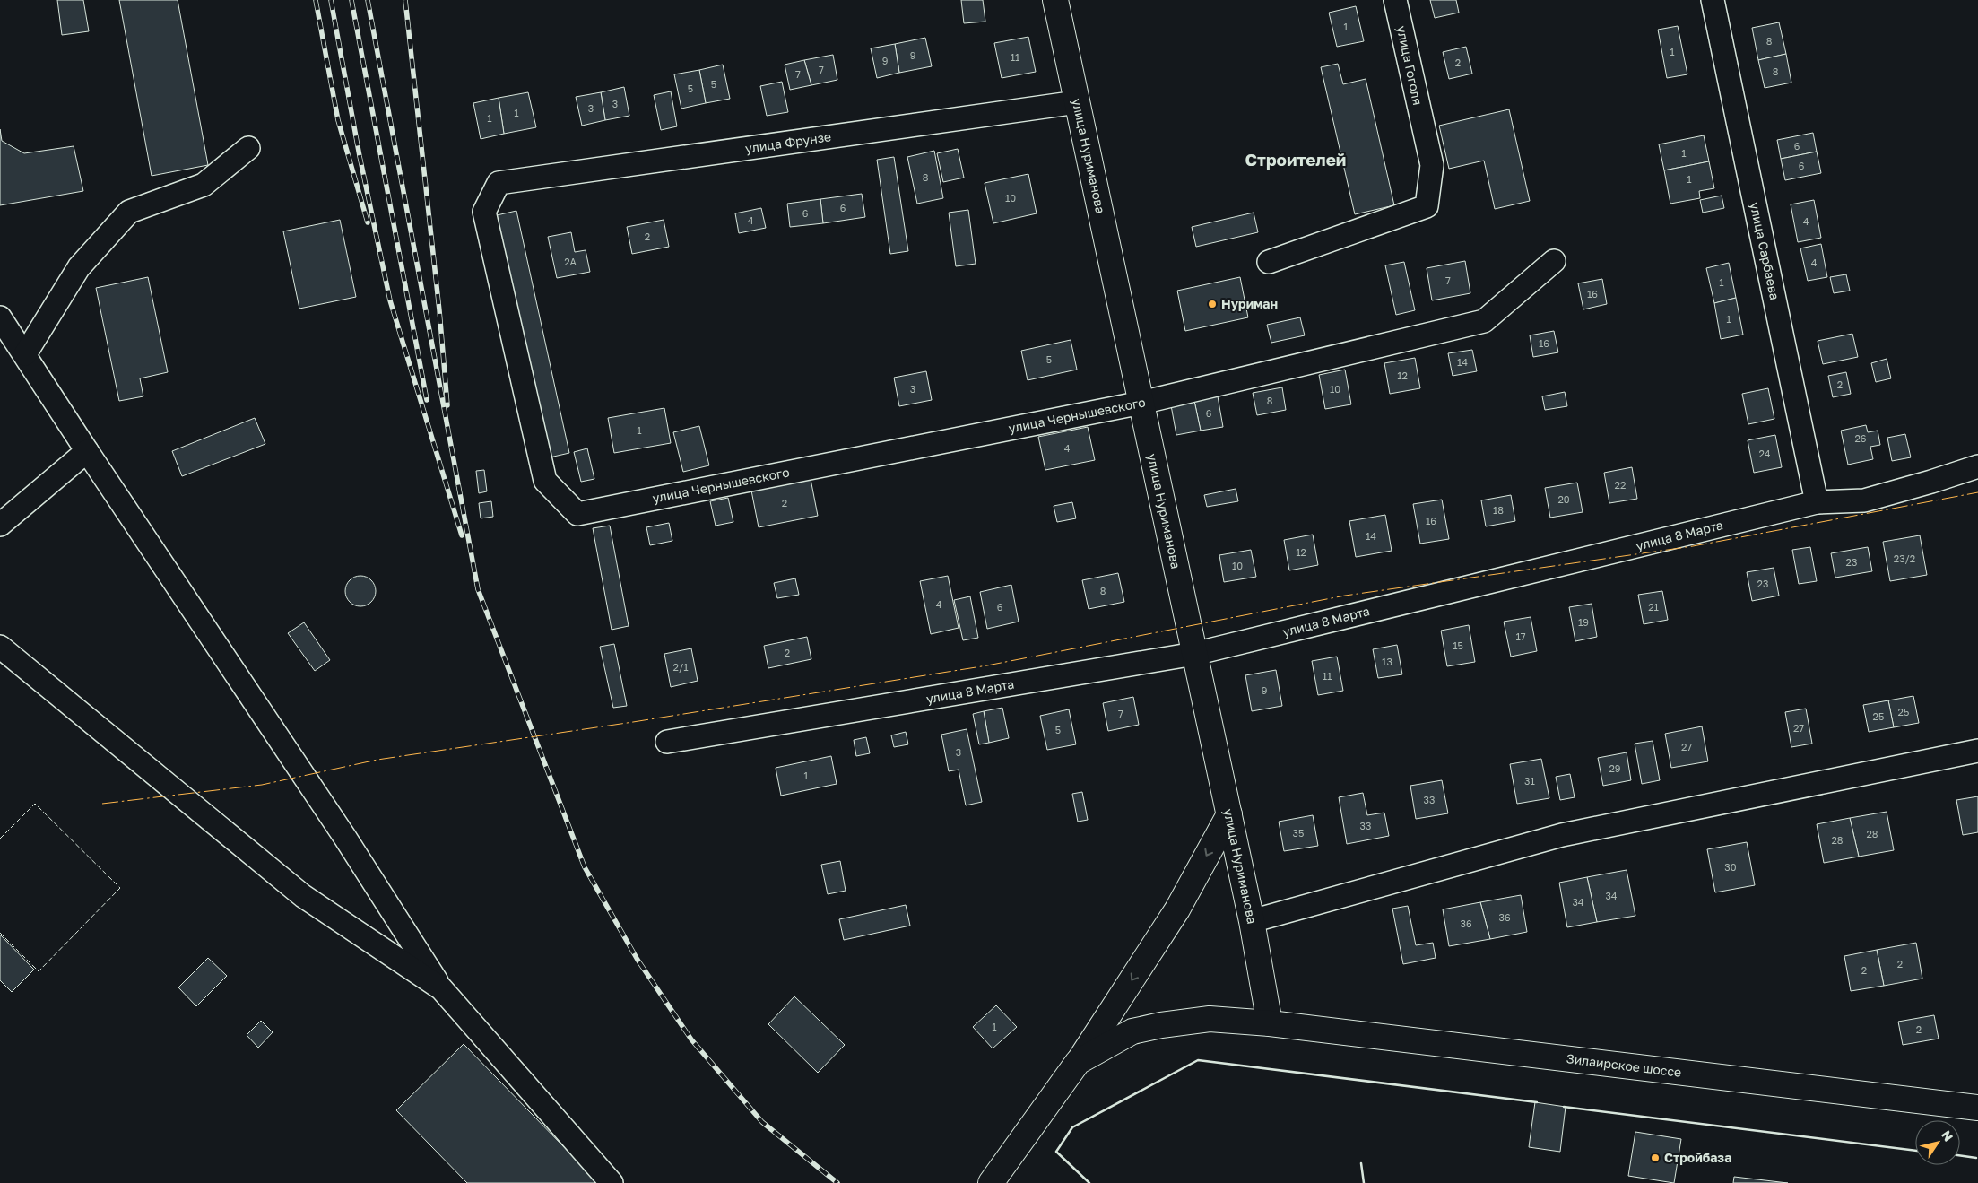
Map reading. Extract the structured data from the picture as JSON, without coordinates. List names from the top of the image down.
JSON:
{
  "streets": {
    "main road": ["улица Нуриманова", "Зилаирское шоссе"],
    "street": [
      "улица Гоголя",
      "улица Фрунзе",
      "улица Сарбаева",
      "улица Чернышевского",
      "улица 8 Марта"
    ]
  },
  "crossings": [
    ["улица Фрунзе", "улица Нуриманова"],
    ["улица Фрунзе", "улица Чернышевского"],
    ["улица Нуриманова", "улица Чернышевского"],
    ["улица Нуриманова", "улица 8 Марта"],
    ["улица Нуриманова", "Зилаирское шоссе"],
    ["улица Сарбаева", "улица 8 Марта"]
  ],
  "districts": ["Строителей"],
  "places": ["Нуриман", "Стройбаза"],
  "house_numbers": [
    "1",
    "8",
    "1",
    "9",
    "11",
    "9",
    "2",
    "7",
    "8",
    "7",
    "5",
    "5",
    "3",
    "3",
    "1",
    "1",
    "6",
    "1",
    "6",
    "8",
    "1",
    "10",
    "6",
    "6",
    "4",
    "4",
    "2",
    "2А",
    "4",
    "7",
    "1",
    "16",
    "1",
    "16",
    "5",
    "14",
    "12",
    "2",
    "3",
    "10",
    "8",
    "6",
    "1",
    "26",
    "4",
    "24",
    "22",
    "20",
    "2",
    "18",
    "16",
    "14",
    "12",
    "23/2",
    "23",
    "10",
    "23",
    "8",
    "4",
    "6",
    "21",
    "19",
    "17",
    "15",
    "2",
    "13",
    "2/1",
    "11",
    "9",
    "25",
    "7",
    "25",
    "27",
    "5",
    "27",
    "3",
    "29",
    "1",
    "31",
    "33",
    "33",
    "35",
    "28",
    "28",
    "30",
    "34",
    "34",
    "36",
    "36",
    "2",
    "2",
    "1",
    "2"
  ],
  "north": "top right"
}
